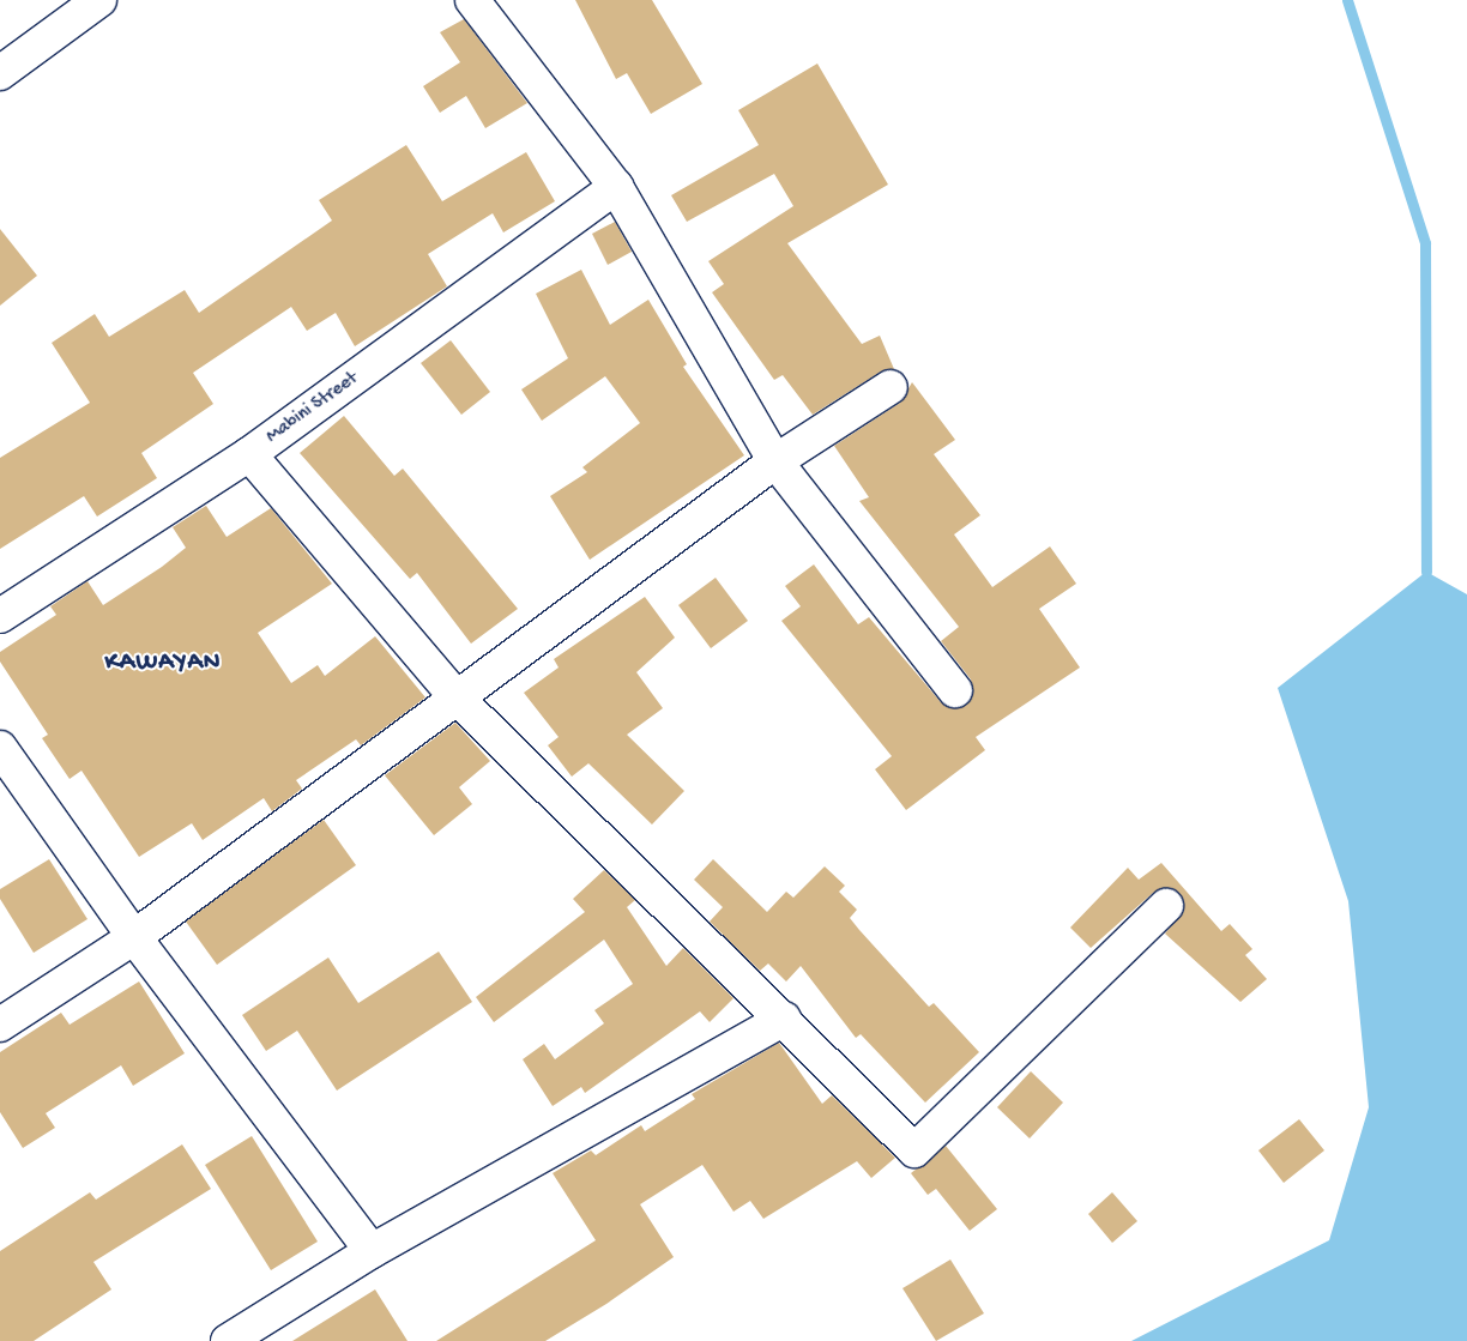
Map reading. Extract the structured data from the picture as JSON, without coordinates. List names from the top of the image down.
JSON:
{
  "streets": {
    "street": ["Mabini Street"]
  },
  "districts": ["KAWAYAN"]
}
